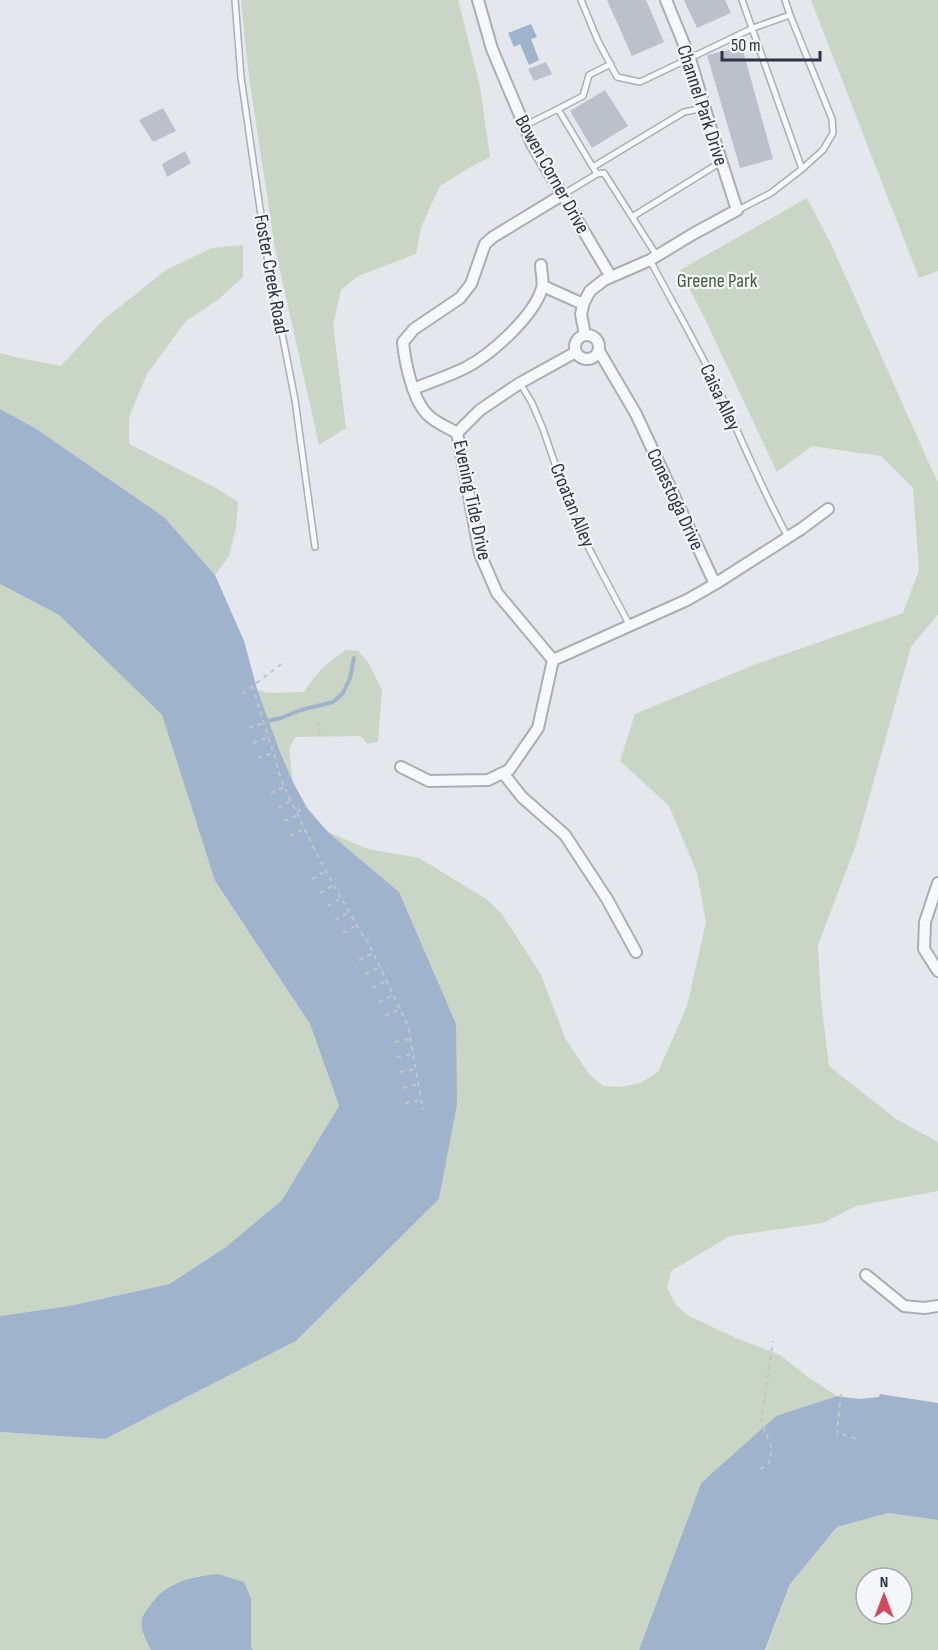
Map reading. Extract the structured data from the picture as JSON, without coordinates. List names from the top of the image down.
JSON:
{
  "streets": {
    "street": [
      "Channel Park Drive",
      "Bowen Corner Drive",
      "Conestoga Drive",
      "Evening Tide Drive"
    ],
    "lane": ["Foster Creek Road", "Caisa Alley", "Croatan Alley"]
  },
  "crossings": [
    ["Conestoga Drive", "Evening Tide Drive"],
    ["Evening Tide Drive", "Croatan Alley"]
  ],
  "parks": ["Greene Park"],
  "scale_bar": "50 m",
  "north": "top"
}
